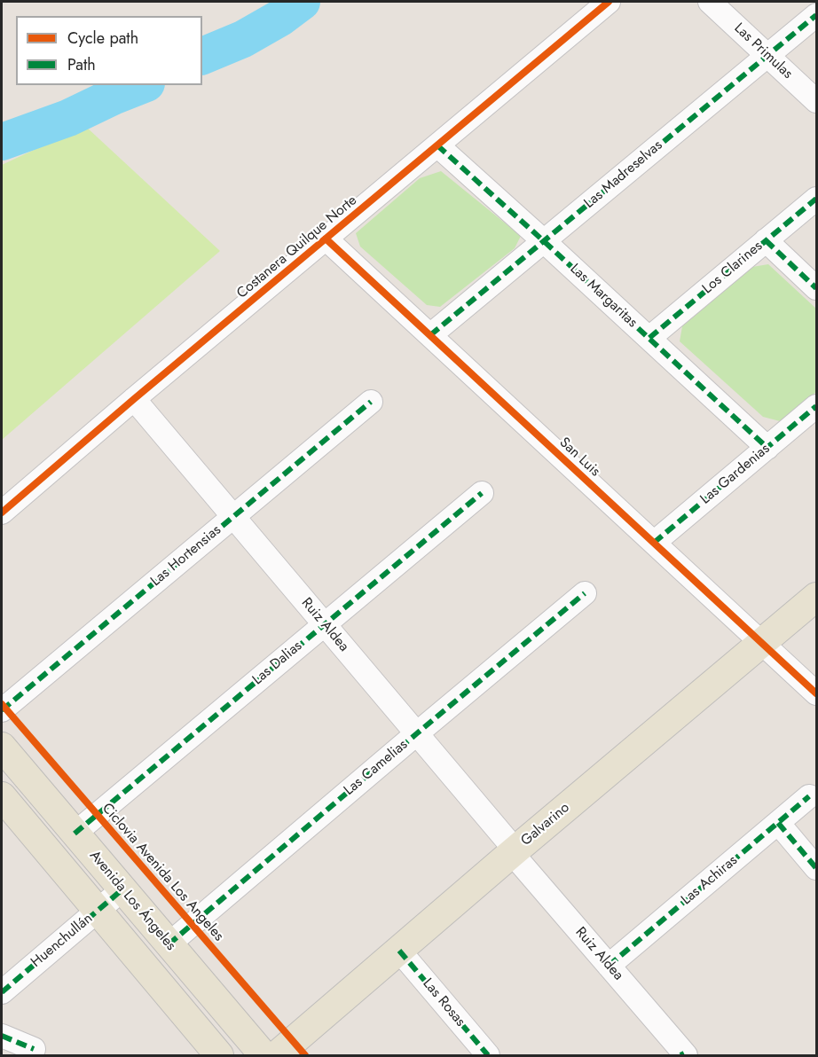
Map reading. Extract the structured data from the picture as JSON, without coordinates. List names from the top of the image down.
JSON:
{
  "streets": {
    "main road": ["Galvarino", "Avenida Los Ángeles"],
    "street": [
      "Las Primulas",
      "Las Madreselvas",
      "Costanera Quilque Norte",
      "Los Clarines",
      "Las Margaritas",
      "San Luis",
      "Las Gardenias",
      "Las Hortensias",
      "Ruiz Aldea",
      "Las Dalias",
      "Las Camelias",
      "Las Achiras",
      "Huenchullán",
      "Las Rosas"
    ],
    "cycle path": ["Ciclovia Avenida Los Angeles"]
  },
  "crossings": [
    ["Las Primulas", "Las Madreselvas"],
    ["Las Madreselvas", "Las Margaritas"],
    ["Las Madreselvas", "San Luis"],
    ["Costanera Quilque Norte", "Las Margaritas"],
    ["Costanera Quilque Norte", "San Luis"],
    ["Costanera Quilque Norte", "Ruiz Aldea"],
    ["Los Clarines", "Las Margaritas"],
    ["Las Margaritas", "Las Gardenias"],
    ["San Luis", "Las Gardenias"],
    ["San Luis", "Galvarino"],
    ["Las Hortensias", "Ruiz Aldea"],
    ["Ruiz Aldea", "Las Dalias"],
    ["Ruiz Aldea", "Las Camelias"],
    ["Ruiz Aldea", "Galvarino"],
    ["Ruiz Aldea", "Las Achiras"],
    ["Las Dalias", "Avenida Los Ángeles"],
    ["Las Camelias", "Avenida Los Ángeles"],
    ["Galvarino", "Las Rosas"],
    ["Avenida Los Ángeles", "Huenchullán"]
  ],
  "legend": ["Cycle path", "Path"]
}
